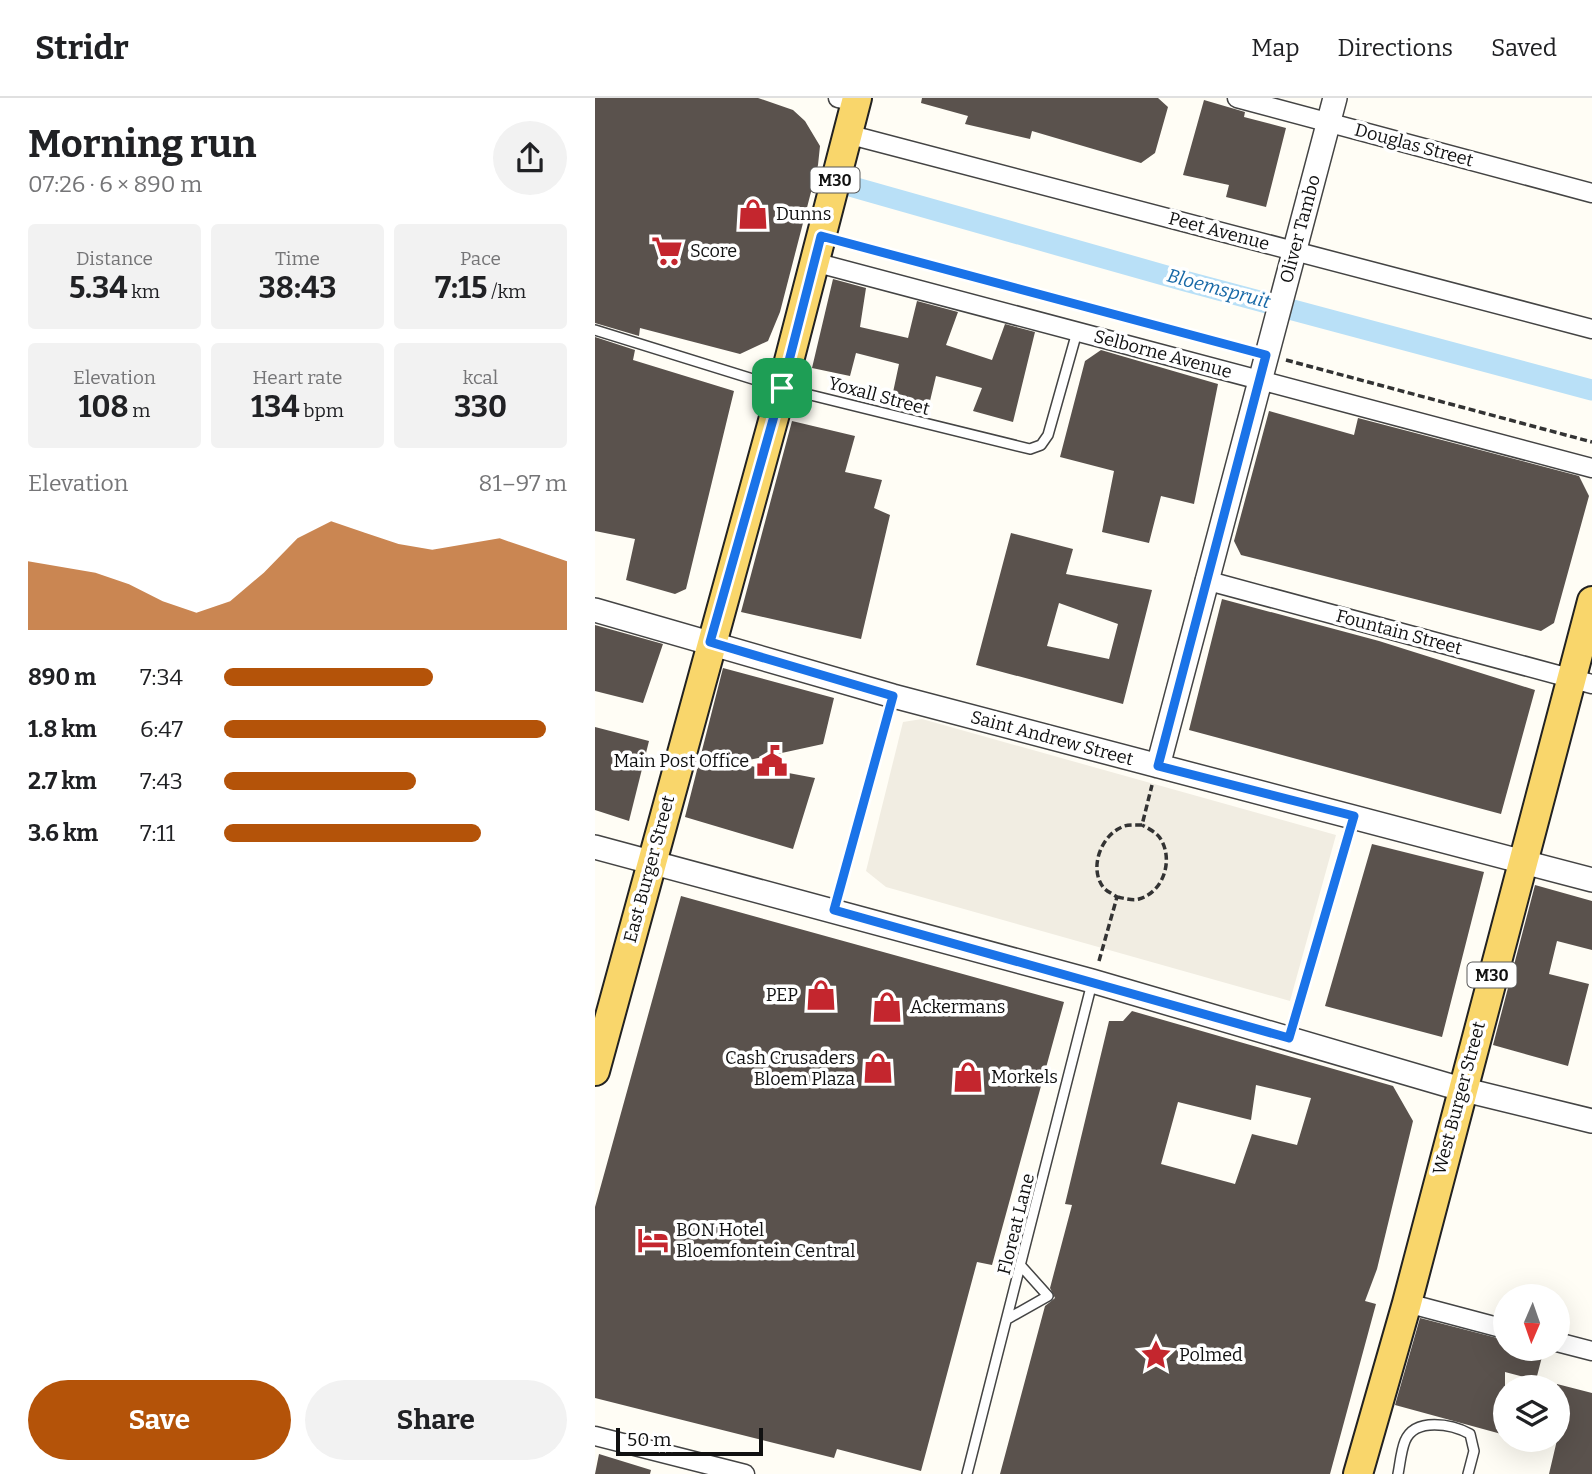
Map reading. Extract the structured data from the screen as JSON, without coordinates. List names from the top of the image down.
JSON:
{
  "streets": {
    "main road": ["M30", "East Burger Street", "West Burger Street"],
    "street": [
      "Douglas Street",
      "Oliver Tambo",
      "Peet Avenue",
      "Selborne Avenue",
      "Fountain Street",
      "Saint Andrew Street"
    ],
    "lane": ["Yoxall Street", "Floreat Lane"]
  },
  "crossings": [
    ["Douglas Street", "Oliver Tambo"],
    ["M30", "Peet Avenue"],
    ["M30", "Selborne Avenue"],
    ["M30", "East Burger Street"],
    ["Oliver Tambo", "Peet Avenue"],
    ["Oliver Tambo", "Selborne Avenue"],
    ["Oliver Tambo", "Fountain Street"],
    ["Oliver Tambo", "Saint Andrew Street"],
    ["Selborne Avenue", "Yoxall Street"],
    ["Selborne Avenue", "East Burger Street"],
    ["Yoxall Street", "East Burger Street"],
    ["Fountain Street", "West Burger Street"],
    ["Saint Andrew Street", "East Burger Street"],
    ["Saint Andrew Street", "West Burger Street"]
  ],
  "water": ["Bloemspruit"],
  "places": {
    "shop": [
      "Dunns",
      "PEP",
      "Ackermans",
      "Cash Crusaders Bloem Plaza",
      "Morkels"
    ],
    "supermarket": ["Score"],
    "public building": ["Main Post Office"],
    "hotel": ["BON Hotel Bloemfontein Central"],
    "place": ["Polmed"]
  },
  "scale_bar": "50 m",
  "north": "bottom",
  "page": {
    "header": "Stridr",
    "nav": ["Map", "Directions", "Saved"],
    "heading": ["Morning run", "07:26 · 6 × 890 m"],
    "stats": [
      ["Distance", "5.34 km"],
      ["Time", "38:43"],
      ["Pace", "7:15 /km"],
      ["Elevation", "108 m"],
      ["Heart rate", "134 bpm"],
      ["kcal", "330"]
    ],
    "chart": ["Elevation", "81–97 m"],
    "list": [
      {
        "name": "890 m",
        "note": "7:34"
      },
      {
        "name": "1.8 km",
        "note": "6:47"
      },
      {
        "name": "2.7 km",
        "note": "7:43"
      },
      {
        "name": "3.6 km",
        "note": "7:11"
      }
    ],
    "buttons": ["Save", "Share"],
    "scale": "50 m"
  }
}
